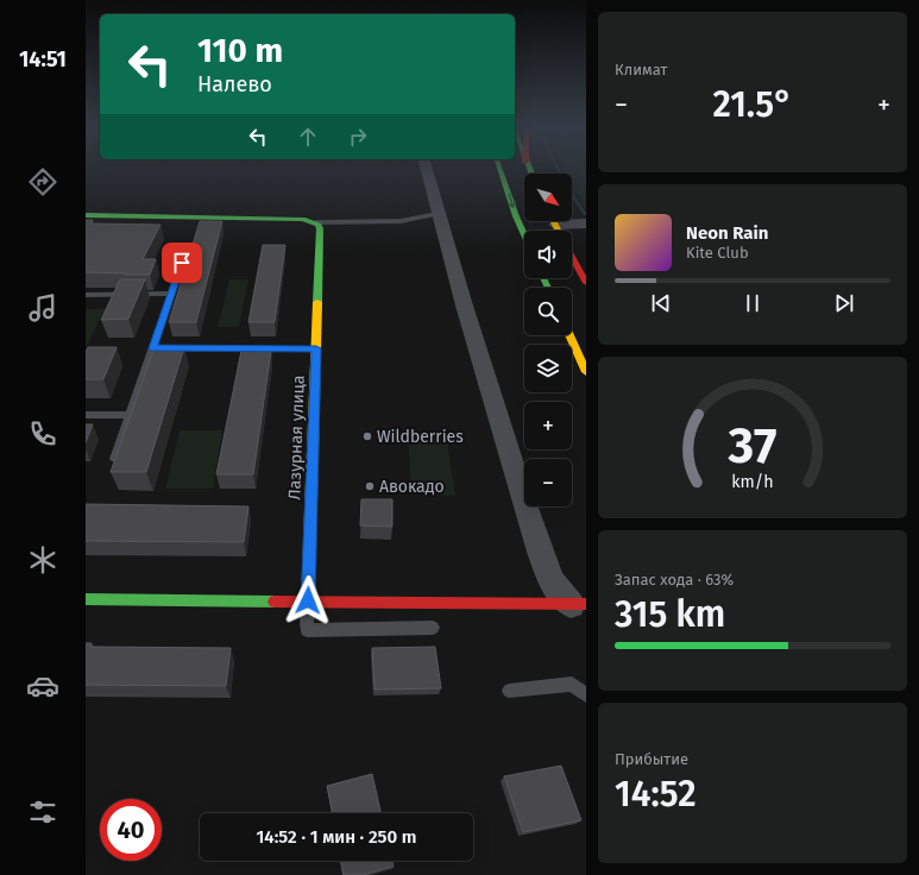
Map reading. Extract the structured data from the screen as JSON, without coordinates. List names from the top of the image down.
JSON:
{
  "streets": {
    "main road": ["Лазурная улица"]
  },
  "places": ["Wildberries", "Авокадо"],
  "north": "bottom right",
  "page": {
    "tabs": "14:51",
    "tile": [
      "Климат",
      ["Запас хода · 63%", "315 km"],
      ["Прибытие", "14:52"]
    ],
    "turn": ["110 m", "Налево"],
    "heat": ["−", "21.5°", "+"],
    "map_buttons": ["+", "−"],
    "song": ["Neon Rain", "Kite Club"],
    "limit": "40",
    "trip": "14:52 · 1 мин · 250 m",
    "gauge": ["37", "km/h"]
  }
}
